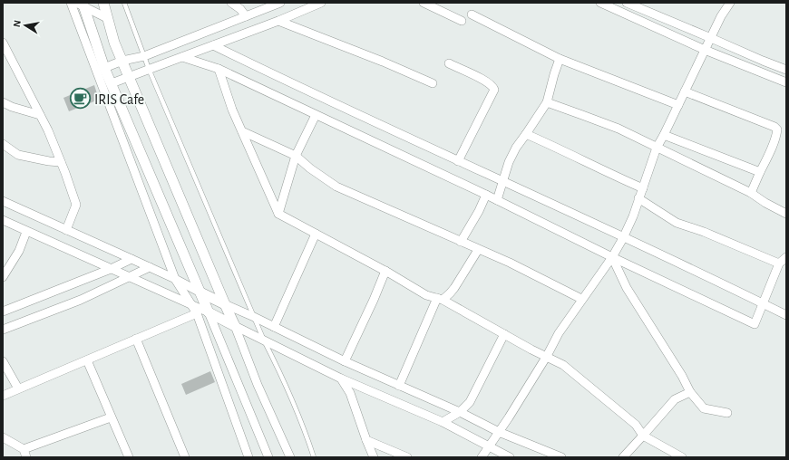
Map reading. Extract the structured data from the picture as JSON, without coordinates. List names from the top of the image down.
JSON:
{
  "places": {
    "cafe": ["IRIS Cafe"]
  },
  "north": "left"
}
